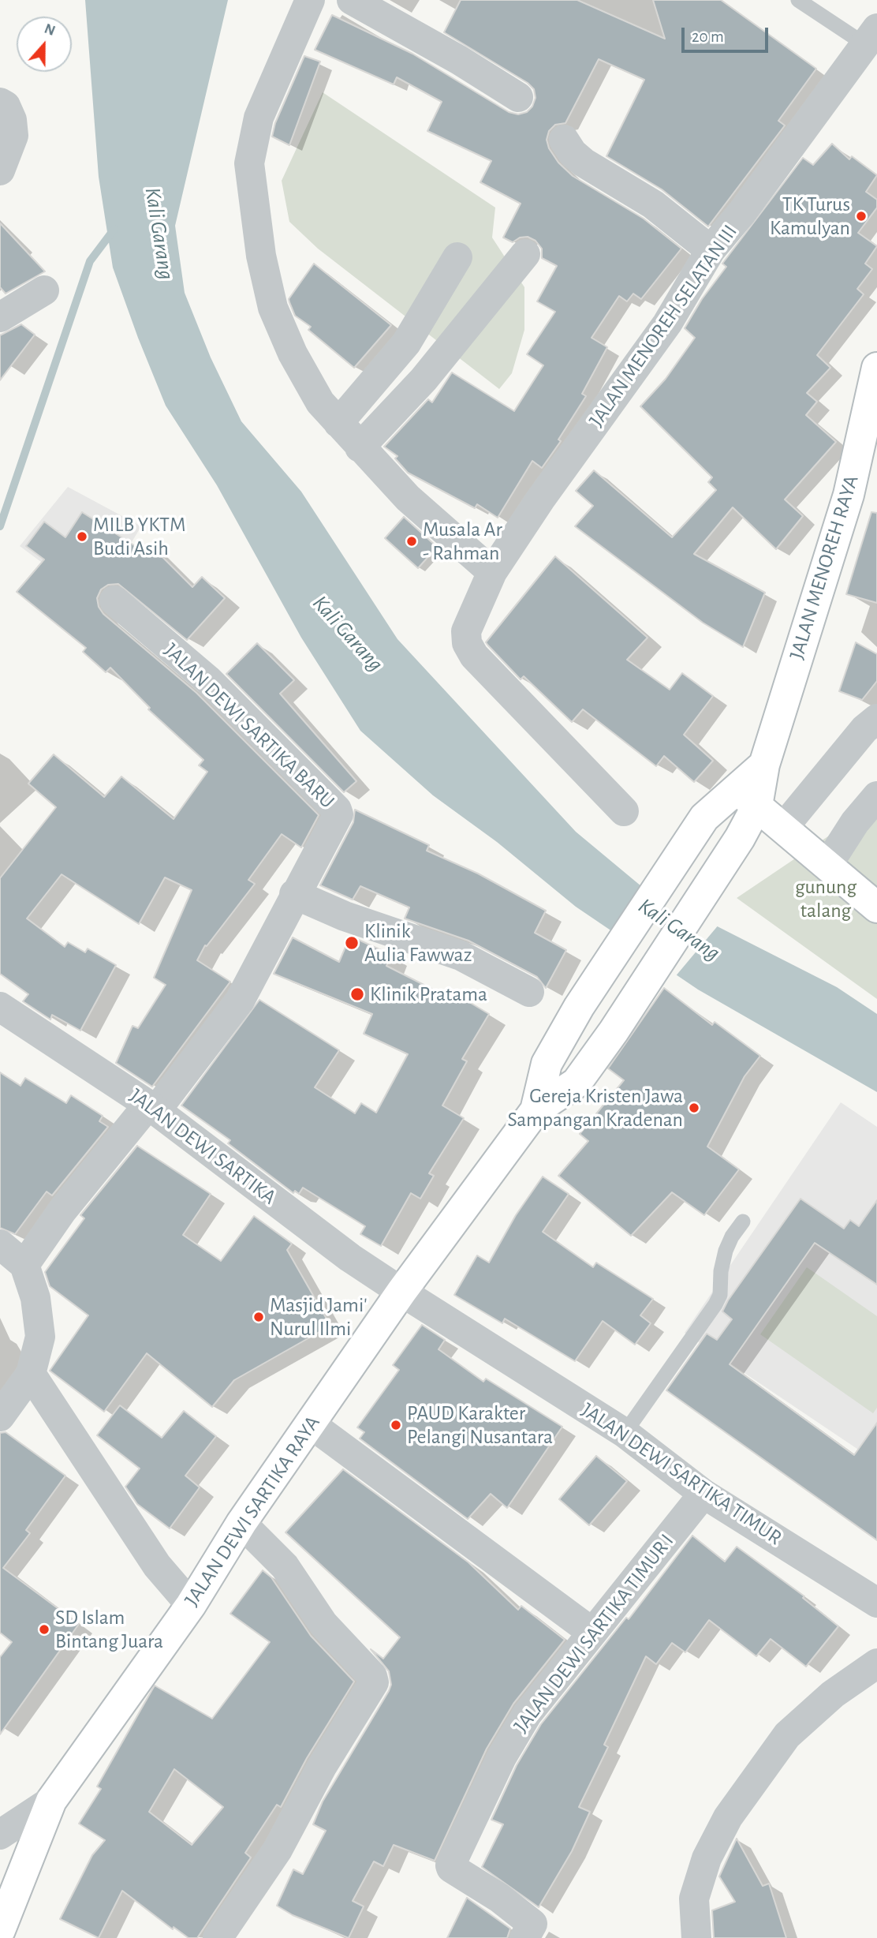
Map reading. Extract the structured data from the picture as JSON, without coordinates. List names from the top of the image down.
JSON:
{
  "streets": {
    "main road": ["JALAN MENOREH RAYA", "JALAN DEWI SARTIKA RAYA"],
    "street": [
      "JALAN MENOREH SELATAN III",
      "JALAN DEWI SARTIKA BARU",
      "JALAN DEWI SARTIKA",
      "JALAN DEWI SARTIKA TIMUR",
      "JALAN DEWI SARTIKA TIMUR I"
    ]
  },
  "crossings": [
    ["JALAN MENOREH RAYA", "JALAN DEWI SARTIKA RAYA"],
    ["JALAN DEWI SARTIKA BARU", "JALAN DEWI SARTIKA"],
    ["JALAN DEWI SARTIKA", "JALAN DEWI SARTIKA TIMUR"],
    ["JALAN DEWI SARTIKA", "JALAN DEWI SARTIKA RAYA"],
    ["JALAN DEWI SARTIKA TIMUR", "JALAN DEWI SARTIKA RAYA"],
    ["JALAN DEWI SARTIKA TIMUR", "JALAN DEWI SARTIKA TIMUR I"]
  ],
  "water": ["Kali Garang"],
  "parks": ["gunung talang"],
  "places": [
    "TK Turus Kamulyan",
    "MILB YKTM Budi Asih",
    "Musala Ar - Rahman",
    "Klinik Aulia Fawwaz",
    "Klinik Pratama",
    "Gereja Kristen Jawa Sampangan Kradenan",
    "Masjid Jami' Nurul Ilmi",
    "PAUD Karakter Pelangi Nusantara",
    "SD Islam Bintang Juara"
  ],
  "scale_bar": "20 m",
  "north": "top"
}
